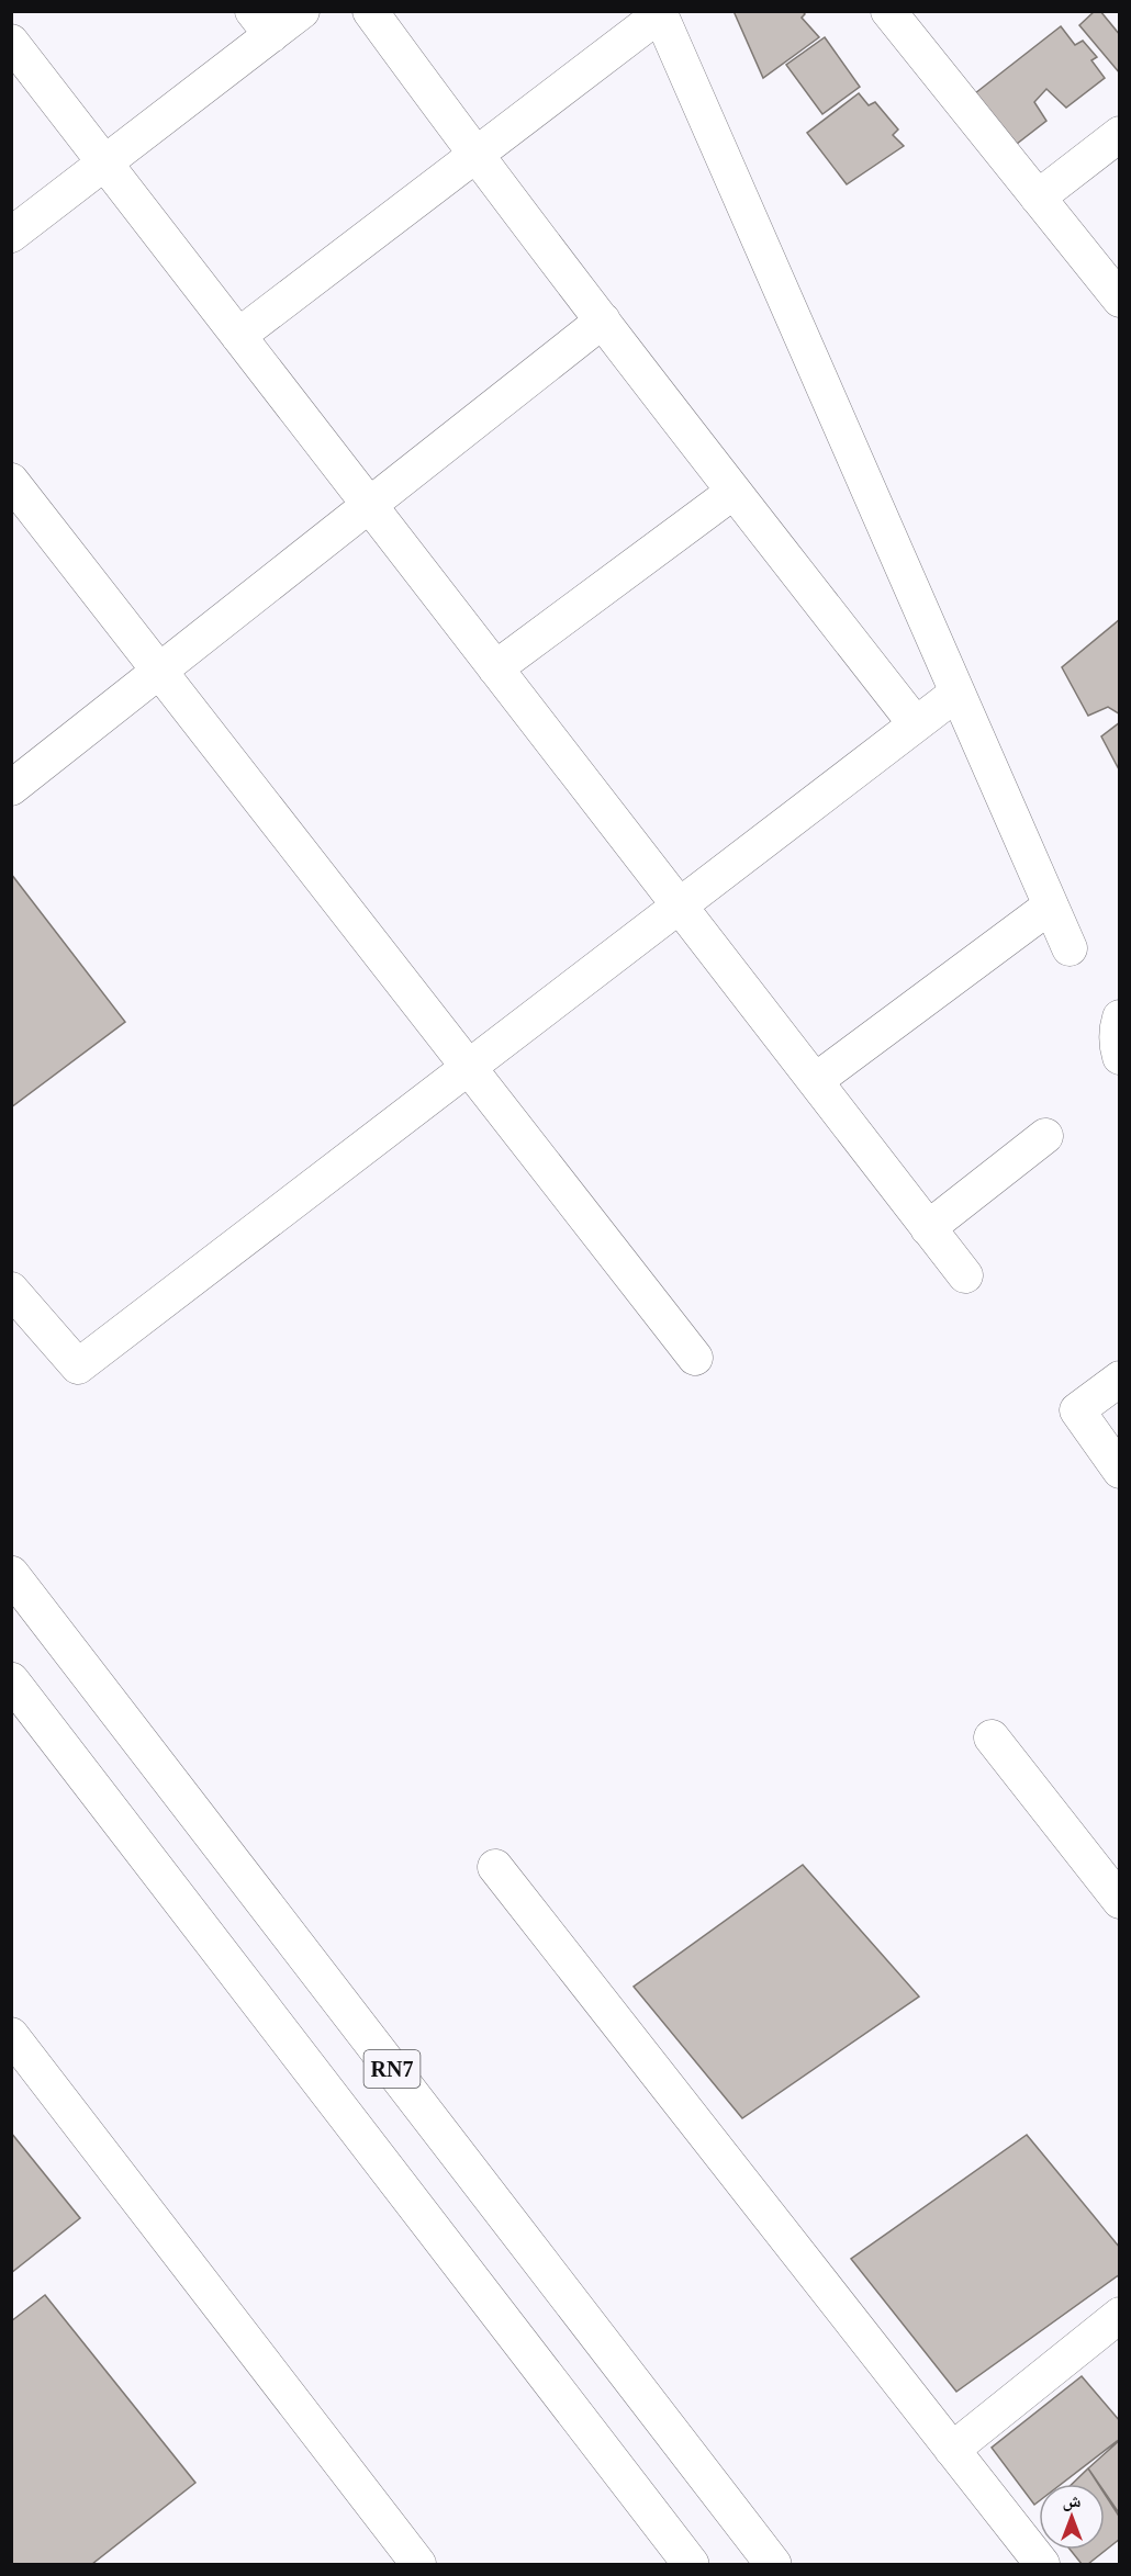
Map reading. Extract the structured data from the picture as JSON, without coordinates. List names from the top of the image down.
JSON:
{
  "streets": {
    "highway": ["RN7"]
  },
  "north": "top"
}
